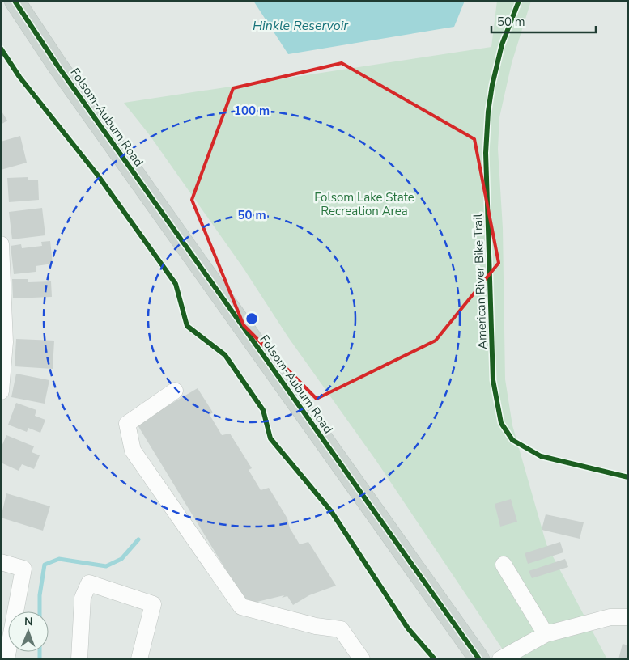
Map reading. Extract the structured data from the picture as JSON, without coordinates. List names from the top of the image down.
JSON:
{
  "streets": {
    "main road": ["Folsom-Auburn Road"],
    "cycle path": ["American River Bike Trail"]
  },
  "water": ["Hinkle Reservoir"],
  "parks": ["Folsom Lake State Recreation Area"],
  "scale_bar": "50 m",
  "north": "top",
  "rings": ["100 m", "50 m"]
}
